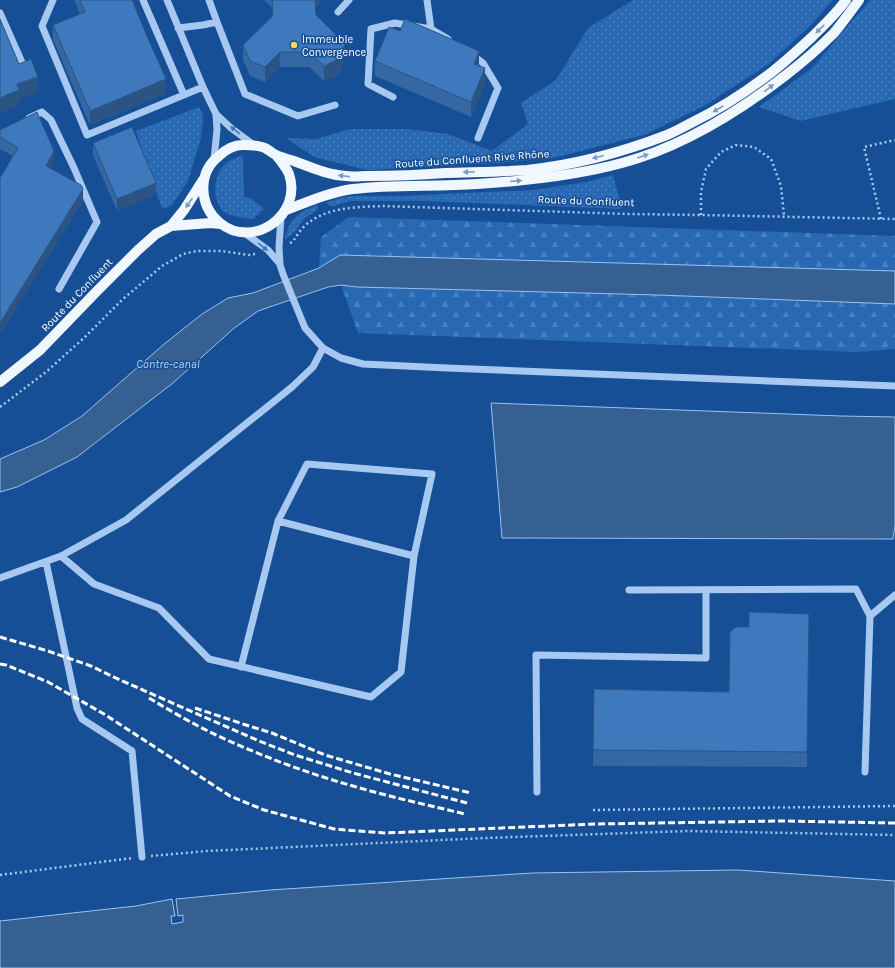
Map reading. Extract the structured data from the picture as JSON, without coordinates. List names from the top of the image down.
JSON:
{
  "streets": {
    "main road": ["Route du Confluent Rive Rhône", "Route du Confluent"]
  },
  "crossings": [
    ["Route du Confluent Rive Rhône", "Route du Confluent"]
  ],
  "water": ["Contre-canal"],
  "places": ["Immeuble Convergence"]
}
